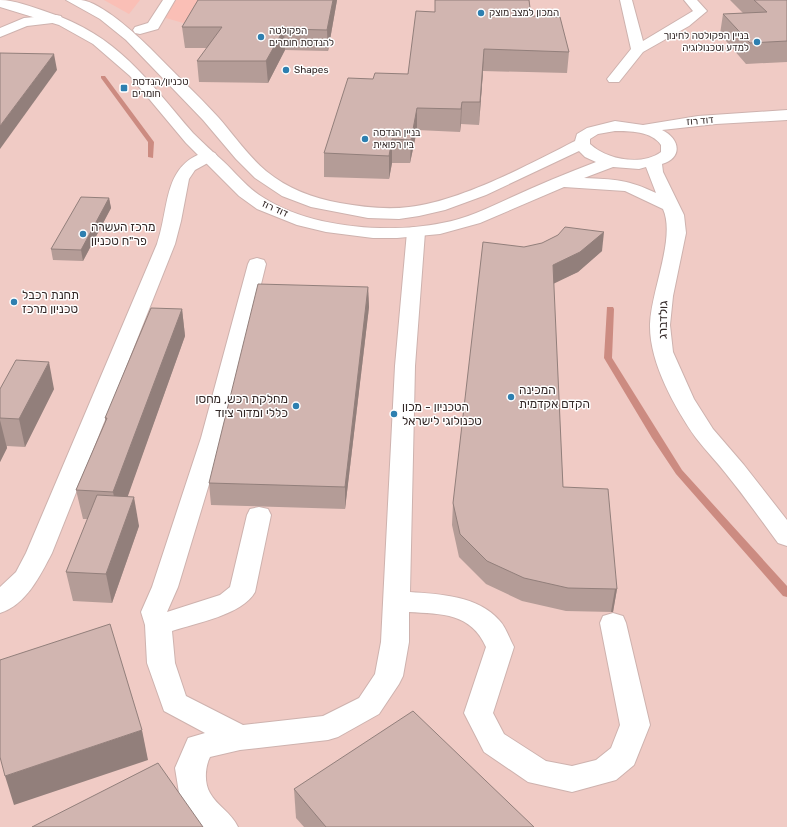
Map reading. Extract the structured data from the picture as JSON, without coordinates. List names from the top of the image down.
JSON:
{
  "streets": {
    "street": ["דוד רוז", "גולדברג"]
  },
  "places": {
    "other": [
      "המכון למצב מוצק",
      "הפקולטה להנדסת חומרים",
      "בניין הפקולטה לחינוך למדע וטכנולוגיה",
      "Shapes",
      "בניין הנדסה ביו רפואית",
      "מרכז העשרה פר\"ח טכניון",
      "תחנת רכבל טכניון מרכז",
      "המכינה הקדם אקדמית",
      "מחלקת רכש, מחסן כללי ומדור ציוד",
      "הטכניון - מכון טכנולוגי לישראל"
    ],
    "transit": ["טכניון/הנדסת חומרים"]
  }
}
